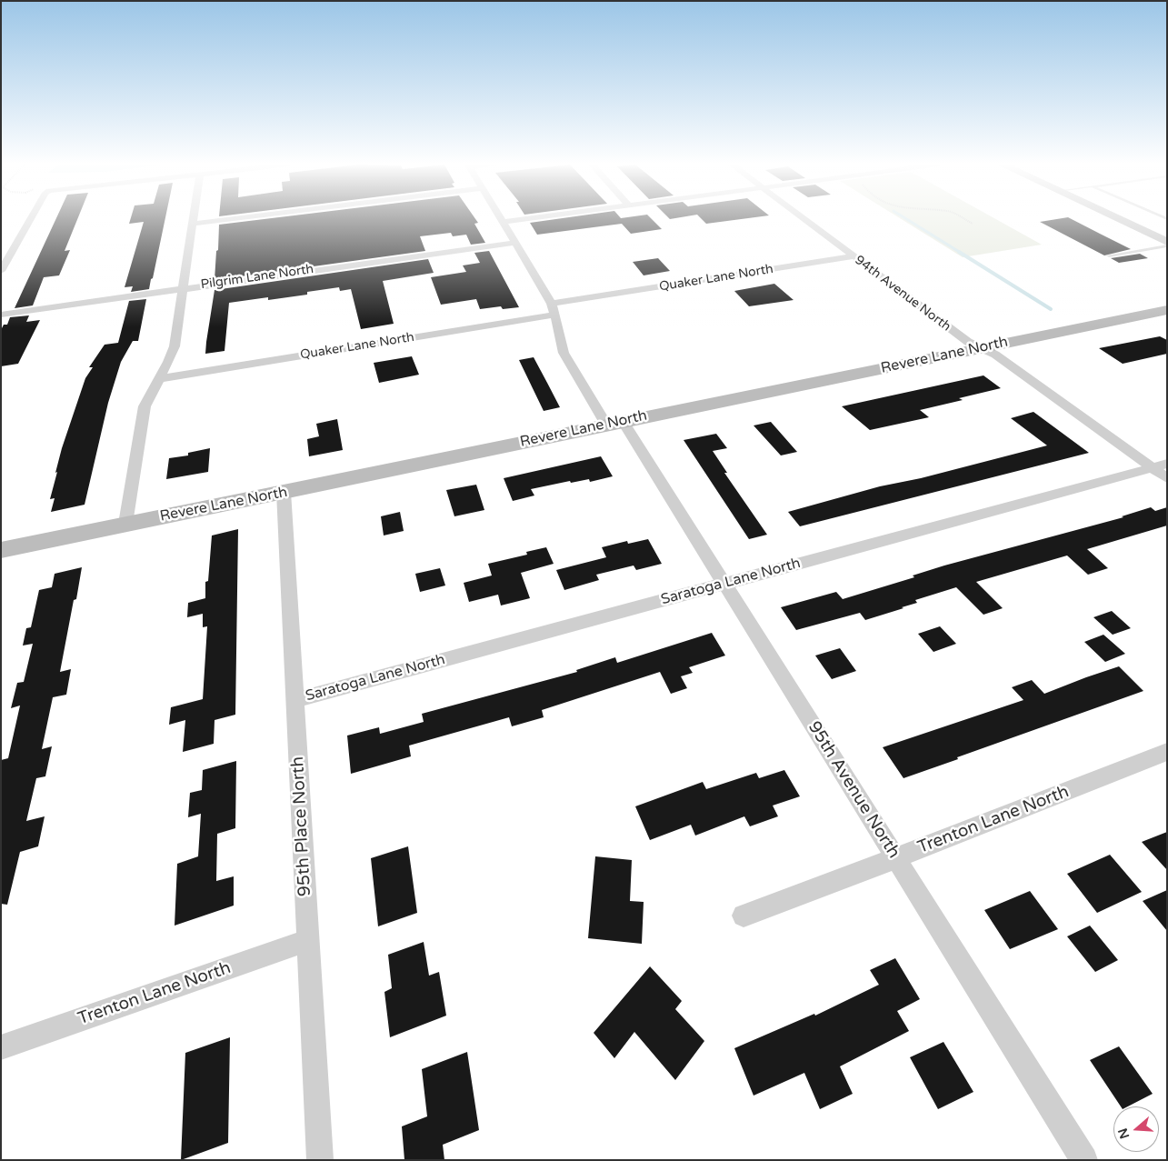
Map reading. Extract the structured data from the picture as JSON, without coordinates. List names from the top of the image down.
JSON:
{
  "streets": {
    "street": [
      "Pilgrim Lane North",
      "Quaker Lane North",
      "94th Avenue North",
      "Revere Lane North",
      "Saratoga Lane North",
      "95th Avenue North",
      "Trenton Lane North",
      "95th Place North"
    ]
  },
  "crossings": [
    ["Pilgrim Lane North", "95th Avenue North"],
    ["Quaker Lane North", "94th Avenue North"],
    ["Quaker Lane North", "95th Avenue North"],
    ["94th Avenue North", "Revere Lane North"],
    ["94th Avenue North", "Saratoga Lane North"],
    ["Revere Lane North", "95th Avenue North"],
    ["Revere Lane North", "95th Place North"],
    ["Saratoga Lane North", "95th Avenue North"],
    ["Saratoga Lane North", "95th Place North"],
    ["95th Avenue North", "Trenton Lane North"],
    ["Trenton Lane North", "95th Place North"]
  ],
  "north": "left"
}
